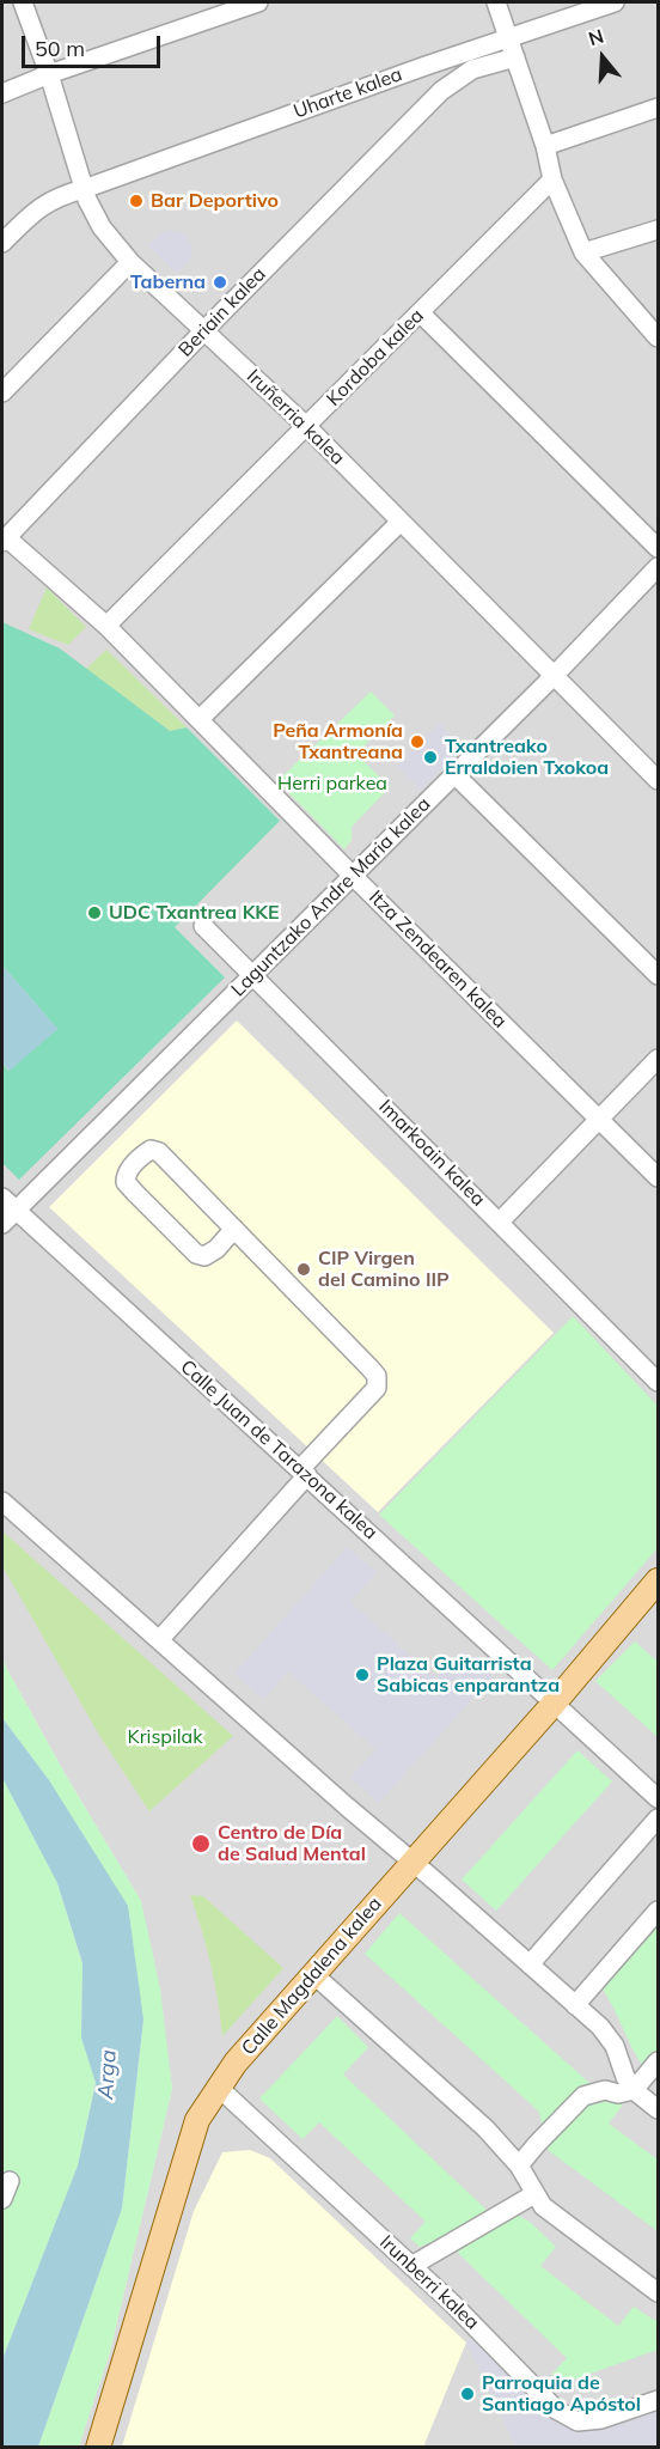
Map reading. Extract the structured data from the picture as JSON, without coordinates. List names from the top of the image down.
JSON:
{
  "streets": {
    "main road": ["Calle Magdalena kalea"],
    "street": [
      "Uharte kalea",
      "Beriain kalea",
      "Kordoba kalea",
      "Iruñerria kalea",
      "Laguntzako Andre Maria kalea",
      "Itza Zendearen kalea",
      "Imarkoain kalea",
      "Calle Juan de Tarazona kalea",
      "Irunberri kalea"
    ]
  },
  "crossings": [
    ["Uharte kalea", "Iruñerria kalea"],
    ["Beriain kalea", "Iruñerria kalea"],
    ["Beriain kalea", "Itza Zendearen kalea"],
    ["Kordoba kalea", "Iruñerria kalea"],
    ["Kordoba kalea", "Itza Zendearen kalea"],
    ["Iruñerria kalea", "Laguntzako Andre Maria kalea"],
    ["Laguntzako Andre Maria kalea", "Itza Zendearen kalea"],
    ["Laguntzako Andre Maria kalea", "Imarkoain kalea"],
    ["Laguntzako Andre Maria kalea", "Calle Juan de Tarazona kalea"],
    ["Calle Juan de Tarazona kalea", "Calle Magdalena kalea"],
    ["Calle Magdalena kalea", "Irunberri kalea"]
  ],
  "water": ["Arga"],
  "parks": ["Herri parkea", "Krispilak"],
  "places": [
    "Bar Deportivo",
    "Taberna",
    "Peña Armonía Txantreana",
    "Txantreako Erraldoien Txokoa",
    "UDC Txantrea KKE",
    "CIP Virgen del Camino IIP",
    "Plaza Guitarrista Sabicas enparantza",
    "Centro de Día de Salud Mental",
    "Parroquia de Santiago Apóstol"
  ],
  "scale_bar": "50 m",
  "north": "top"
}
